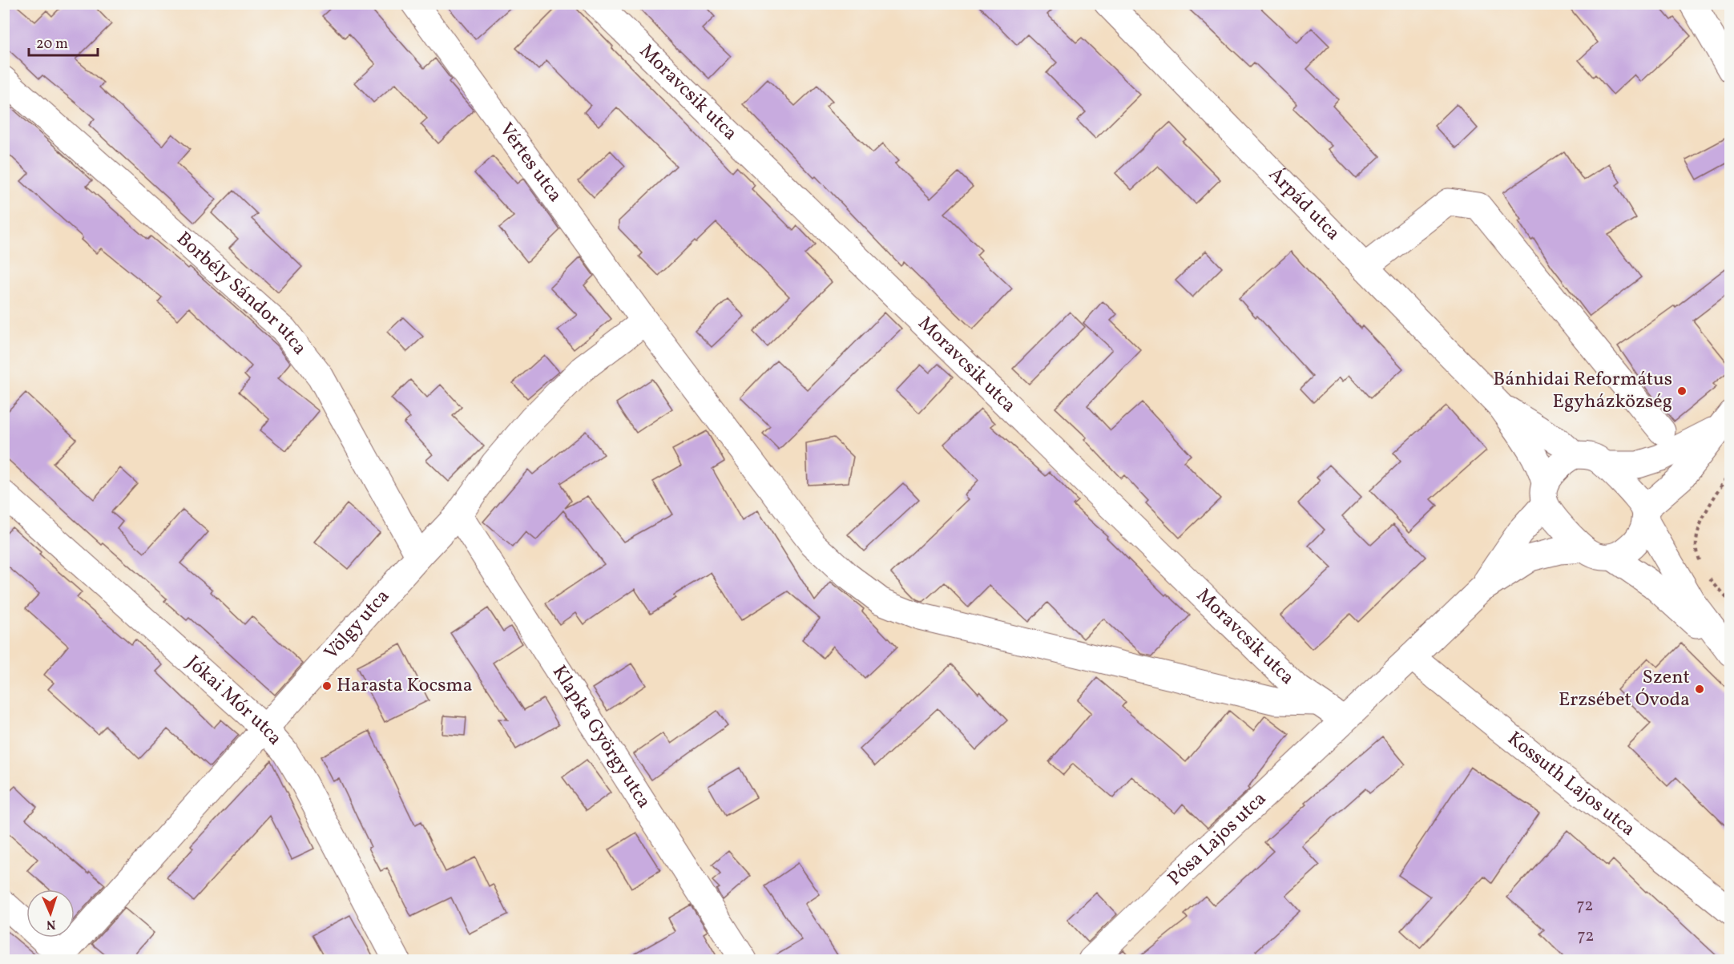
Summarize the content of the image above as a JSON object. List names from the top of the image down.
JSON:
{
  "streets": {
    "street": [
      "Moravcsik utca",
      "Vértes utca",
      "Árpád utca",
      "Borbély Sándor utca",
      "Völgy utca",
      "Jókai Mór utca",
      "Klapka György utca",
      "Kossuth Lajos utca",
      "Pósa Lajos utca"
    ]
  },
  "crossings": [
    ["Moravcsik utca", "Vértes utca"],
    ["Moravcsik utca", "Pósa Lajos utca"],
    ["Vértes utca", "Völgy utca"],
    ["Borbély Sándor utca", "Völgy utca"],
    ["Völgy utca", "Jókai Mór utca"],
    ["Völgy utca", "Klapka György utca"],
    ["Kossuth Lajos utca", "Pósa Lajos utca"]
  ],
  "places": ["Bánhidai Református Egyházközség", "Harasta Kocsma", "Szent Erzsébet Óvoda"],
  "house_numbers": ["72", "72"],
  "scale_bar": "20 m",
  "north": "bottom"
}
